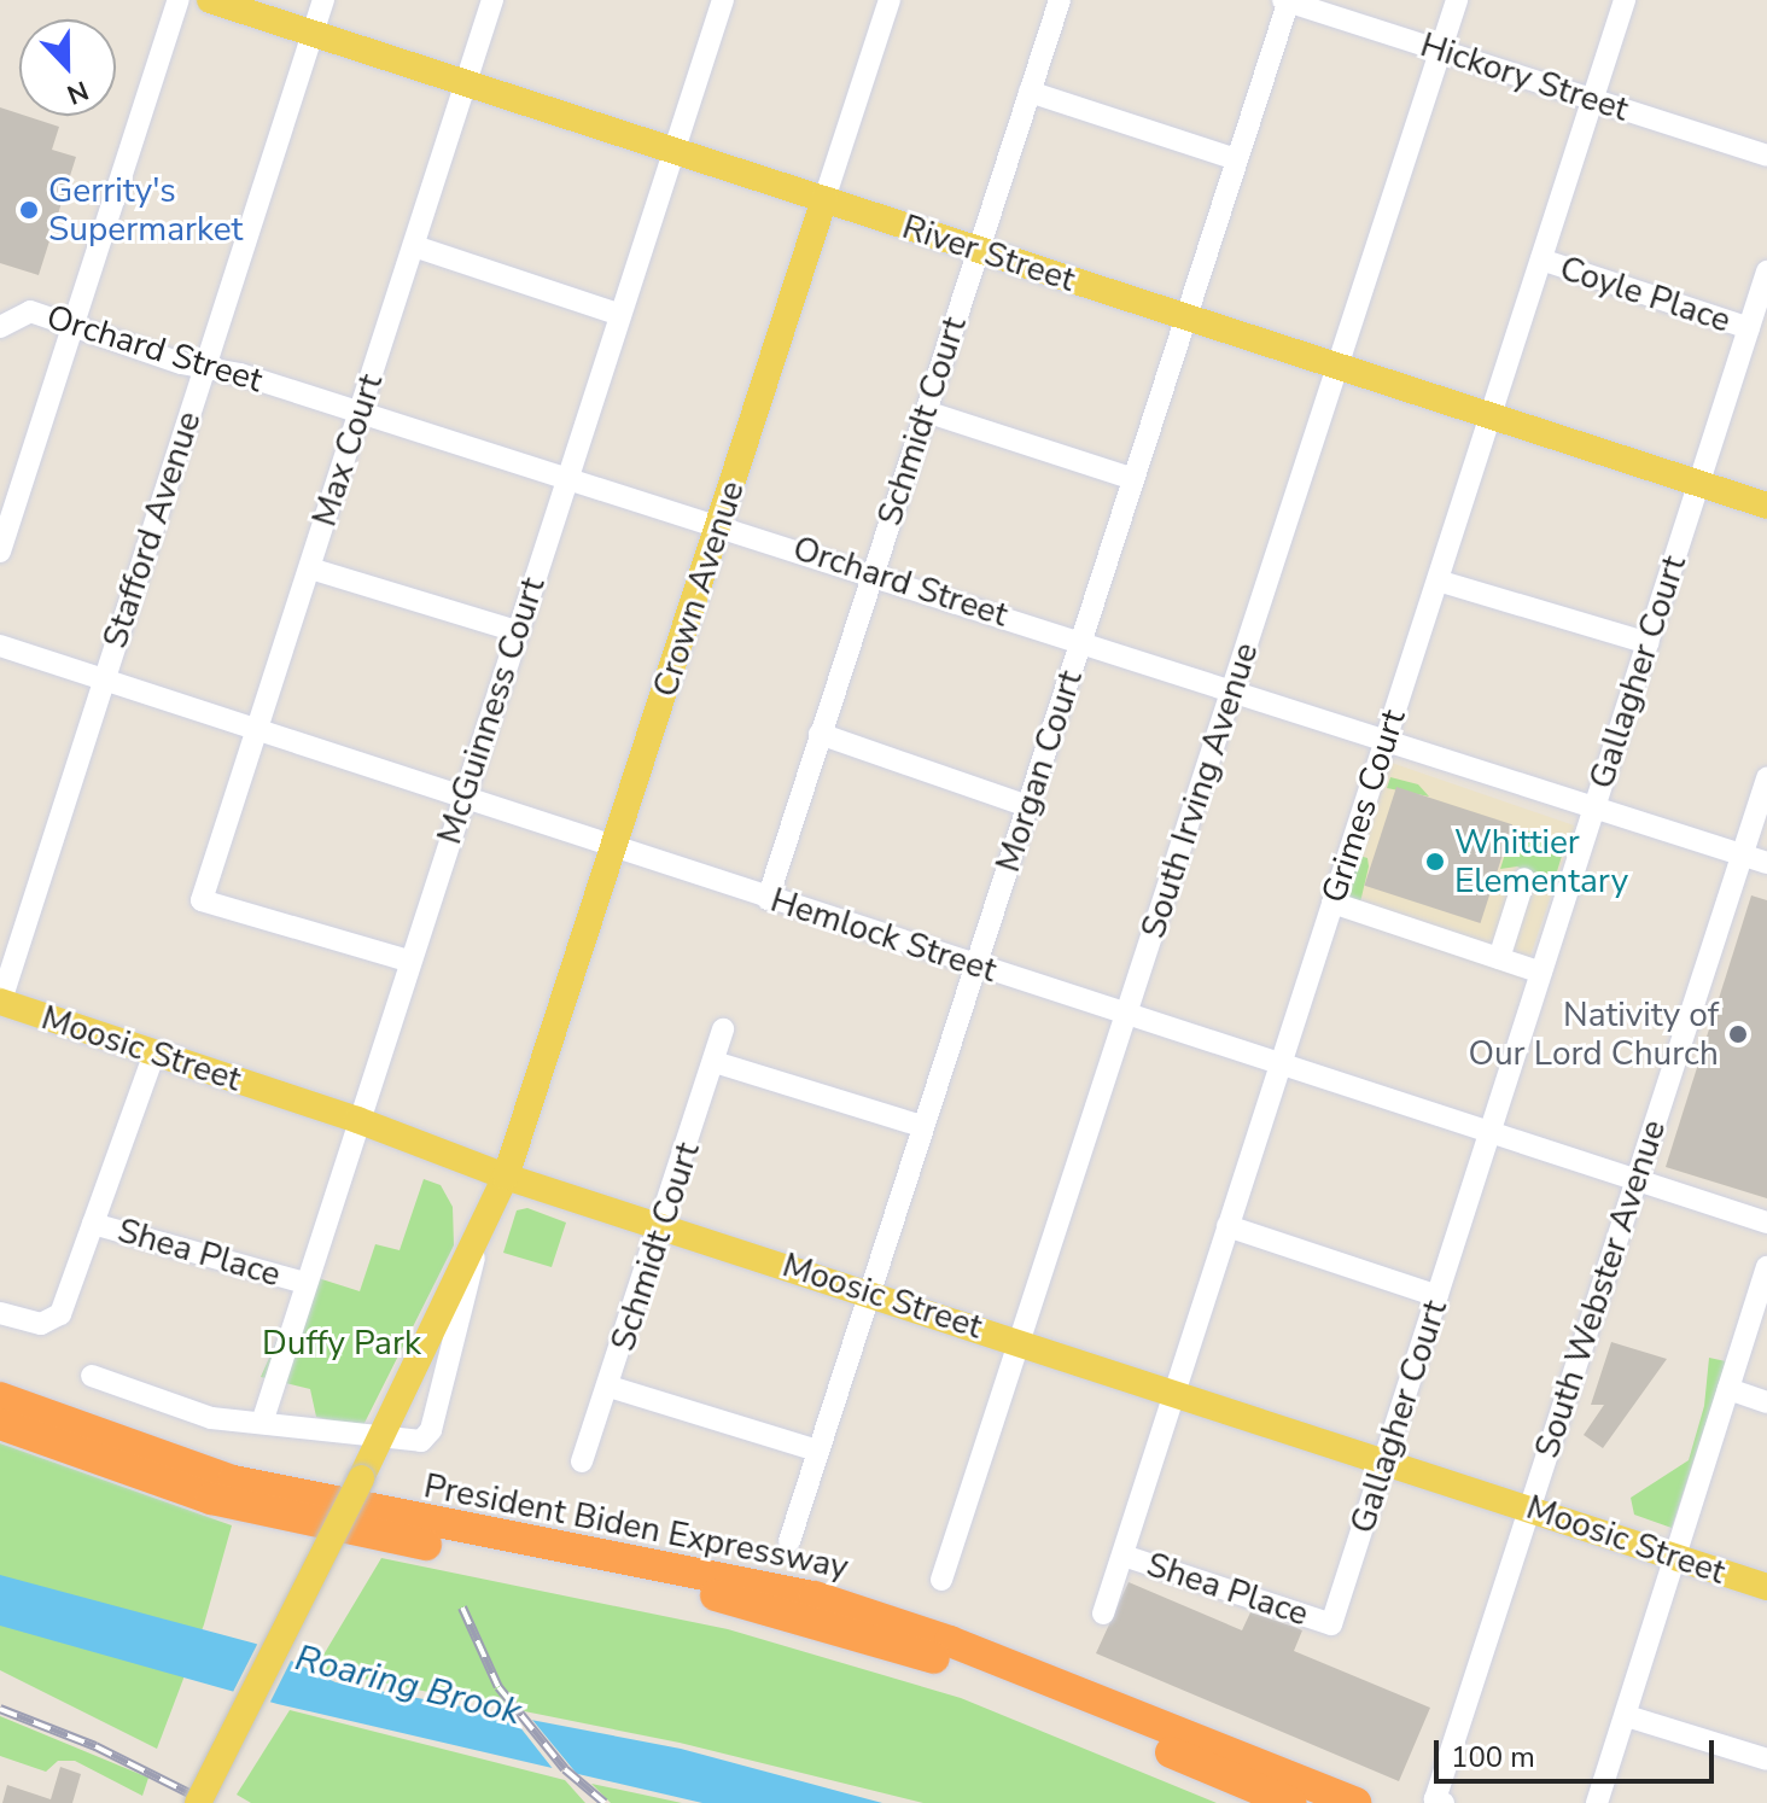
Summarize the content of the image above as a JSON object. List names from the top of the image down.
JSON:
{
  "streets": {
    "highway": ["President Biden Expressway"],
    "main road": ["River Street", "Crown Avenue", "Moosic Street"],
    "street": [
      "Hickory Street",
      "Coyle Place",
      "Orchard Street",
      "Schmidt Court",
      "Max Court",
      "Stafford Avenue",
      "Gallagher Court",
      "McGuinness Court",
      "Morgan Court",
      "South Irving Avenue",
      "Grimes Court",
      "Hemlock Street",
      "Shea Place",
      "South Webster Avenue"
    ]
  },
  "crossings": [
    ["Hickory Street", "Morgan Court"],
    ["Hickory Street", "South Irving Avenue"],
    ["Hickory Street", "Grimes Court"],
    ["River Street", "Schmidt Court"],
    ["River Street", "Max Court"],
    ["River Street", "Stafford Avenue"],
    ["River Street", "Crown Avenue"],
    ["River Street", "Gallagher Court"],
    ["River Street", "McGuinness Court"],
    ["River Street", "Morgan Court"],
    ["River Street", "South Irving Avenue"],
    ["River Street", "Grimes Court"],
    ["Coyle Place", "Gallagher Court"],
    ["Coyle Place", "Grimes Court"],
    ["Orchard Street", "Schmidt Court"],
    ["Orchard Street", "Max Court"],
    ["Orchard Street", "Stafford Avenue"],
    ["Orchard Street", "Crown Avenue"],
    ["Orchard Street", "Gallagher Court"],
    ["Orchard Street", "McGuinness Court"],
    ["Orchard Street", "Morgan Court"],
    ["Orchard Street", "South Irving Avenue"],
    ["Orchard Street", "Grimes Court"],
    ["Orchard Street", "South Webster Avenue"],
    ["Schmidt Court", "Hemlock Street"],
    ["Schmidt Court", "Moosic Street"],
    ["Max Court", "McGuinness Court"],
    ["Max Court", "Hemlock Street"],
    ["Stafford Avenue", "Hemlock Street"],
    ["Stafford Avenue", "Moosic Street"],
    ["Crown Avenue", "Hemlock Street"],
    ["Crown Avenue", "Moosic Street"],
    ["Gallagher Court", "Hemlock Street"],
    ["Gallagher Court", "Moosic Street"],
    ["Gallagher Court", "Shea Place"],
    ["McGuinness Court", "Hemlock Street"],
    ["McGuinness Court", "Moosic Street"],
    ["McGuinness Court", "Shea Place"],
    ["Morgan Court", "Hemlock Street"],
    ["Morgan Court", "Moosic Street"],
    ["South Irving Avenue", "Hemlock Street"],
    ["South Irving Avenue", "Moosic Street"],
    ["Grimes Court", "Hemlock Street"],
    ["Grimes Court", "Moosic Street"],
    ["Grimes Court", "Shea Place"],
    ["Hemlock Street", "South Webster Avenue"],
    ["Moosic Street", "South Webster Avenue"]
  ],
  "water": ["Roaring Brook"],
  "parks": ["Duffy Park"],
  "places": ["Gerrity's Supermarket", "Whittier Elementary", "Nativity of Our Lord Church"],
  "scale_bar": "100 m",
  "north": "bottom"
}
